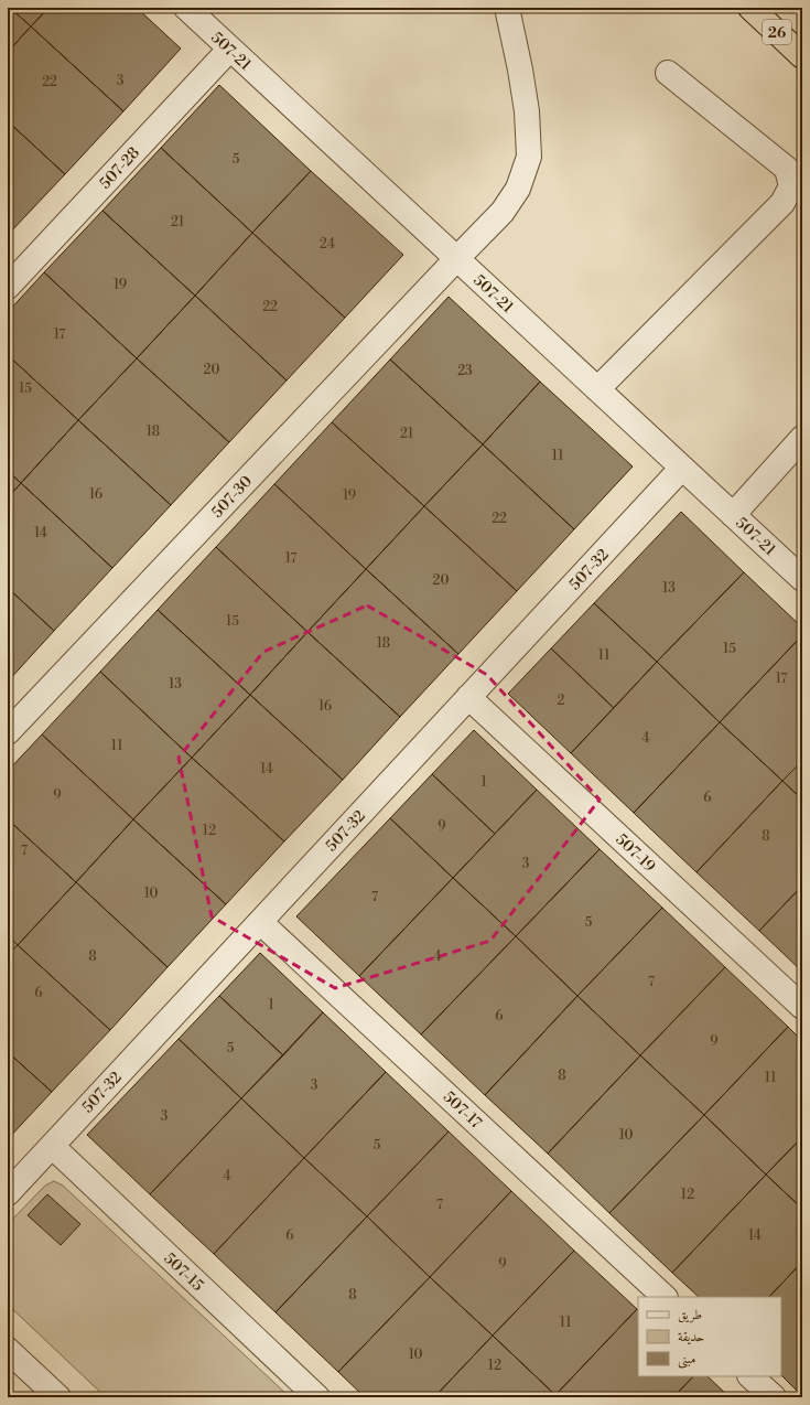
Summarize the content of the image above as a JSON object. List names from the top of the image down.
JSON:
{
  "streets": {
    "highway": ["26"],
    "street": [
      "507-21",
      "507-28",
      "507-30",
      "507-32",
      "507-19",
      "507-17",
      "507-15"
    ]
  },
  "crossings": [
    ["507-21", "507-28"],
    ["507-21", "507-30"],
    ["507-21", "507-32"],
    ["507-32", "507-19"],
    ["507-32", "507-17"],
    ["507-32", "507-15"]
  ],
  "house_numbers": [
    "3",
    "22",
    "5",
    "21",
    "24",
    "19",
    "22",
    "17",
    "20",
    "23",
    "15",
    "18",
    "21",
    "11",
    "16",
    "19",
    "22",
    "14",
    "17",
    "20",
    "13",
    "15",
    "18",
    "15",
    "11",
    "17",
    "13",
    "2",
    "16",
    "4",
    "11",
    "14",
    "1",
    "9",
    "6",
    "9",
    "12",
    "8",
    "7",
    "3",
    "10",
    "7",
    "5",
    "8",
    "4",
    "7",
    "6",
    "1",
    "6",
    "9",
    "5",
    "8",
    "11",
    "3",
    "3",
    "10",
    "5",
    "4",
    "12",
    "7",
    "6",
    "14",
    "9",
    "8",
    "11",
    "10",
    "12"
  ],
  "legend": ["طريق", "حديقة", "مبنى"]
}
